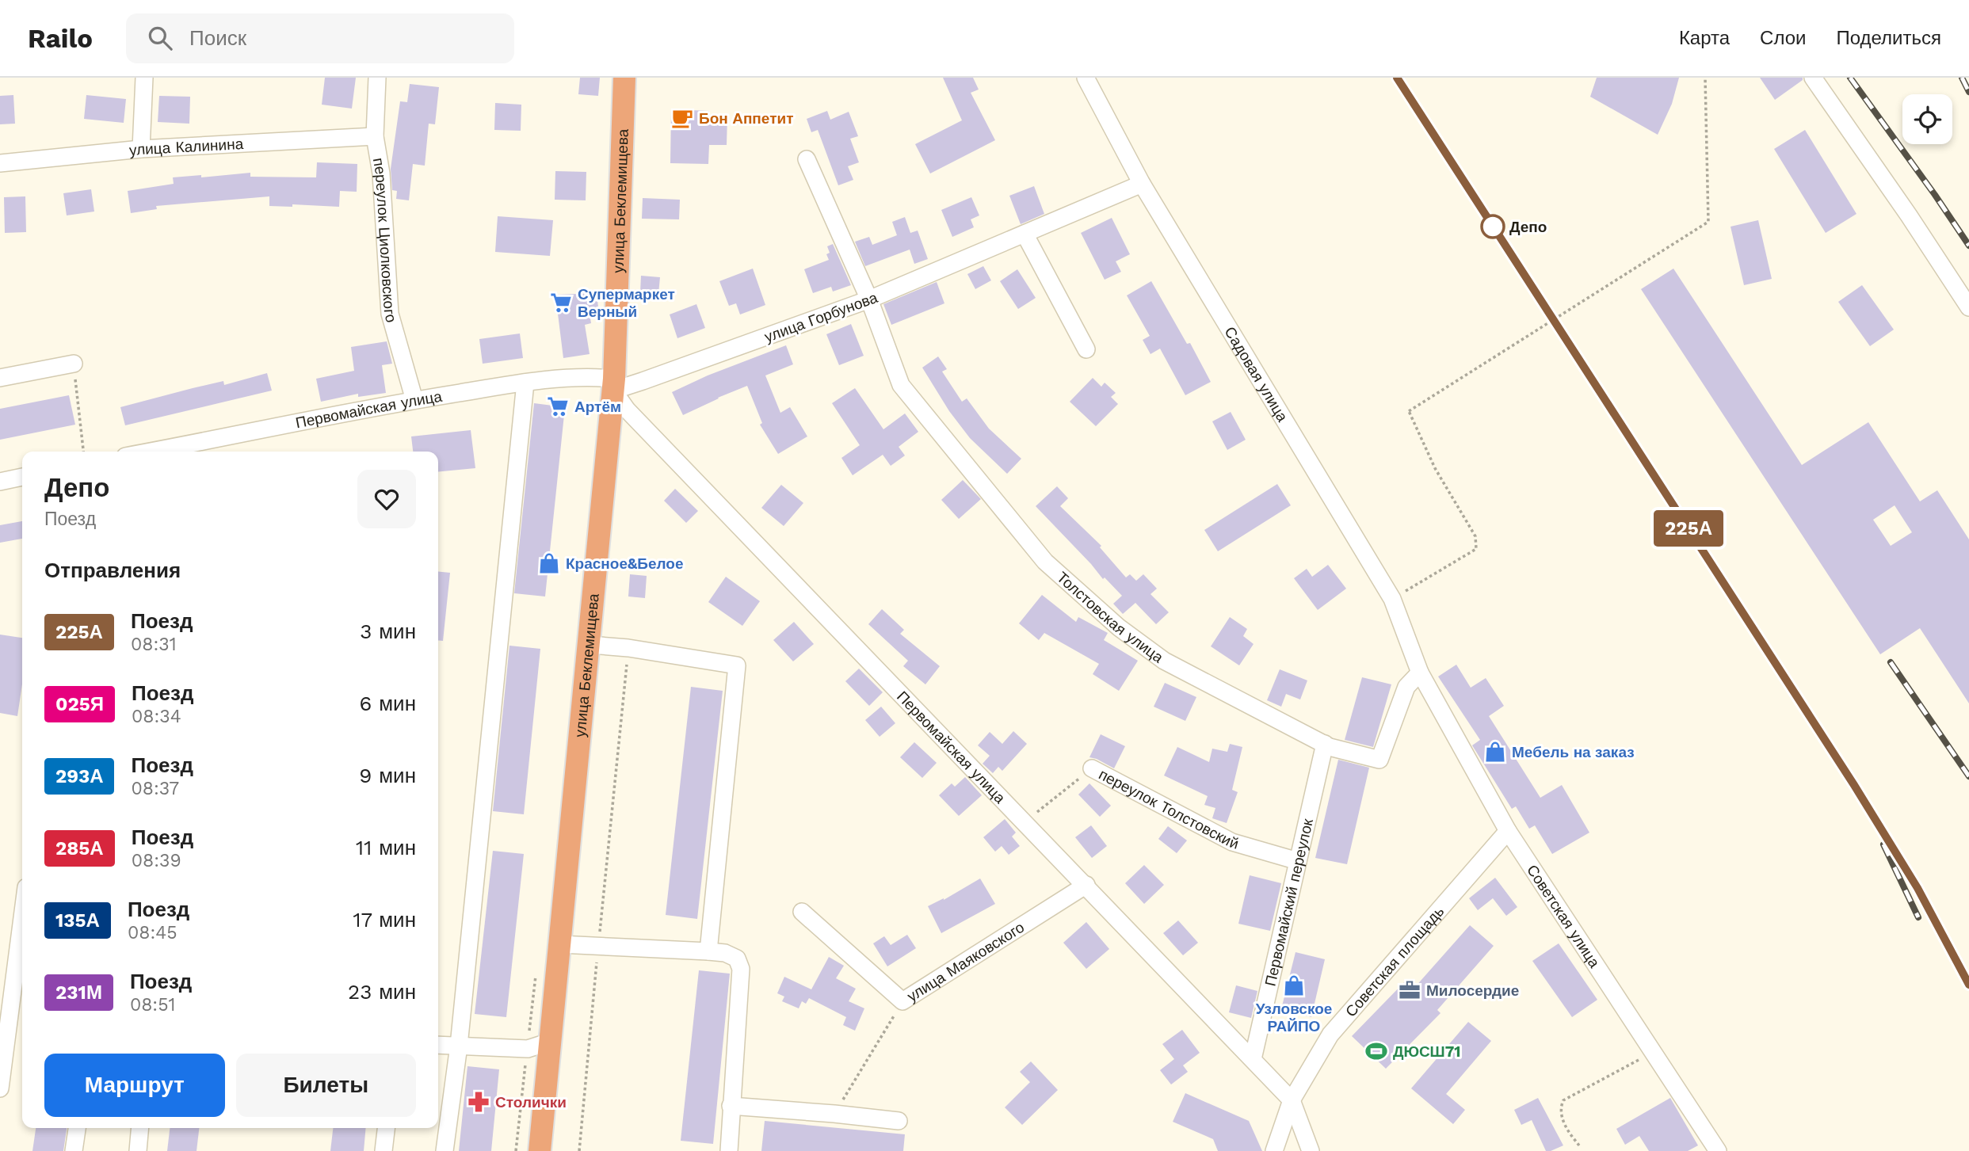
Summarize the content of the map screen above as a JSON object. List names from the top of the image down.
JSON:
{
  "streets": {
    "main road": ["улица Беклемищева"],
    "street": [
      "улица Калинина",
      "переулок Циолковского",
      "улица Горбунова",
      "Садовая улица",
      "Первомайская улица",
      "Толстовская улица",
      "переулок Толстовский",
      "Первомайский переулок",
      "Советская улица",
      "улица Маяковского",
      "Советская площадь"
    ]
  },
  "crossings": [
    ["улица Калинина", "переулок Циолковского"],
    ["улица Беклемищева", "улица Горбунова"],
    ["улица Беклемищева", "Первомайская улица"],
    ["переулок Циолковского", "Первомайская улица"],
    ["улица Горбунова", "Садовая улица"],
    ["улица Горбунова", "Первомайская улица"],
    ["улица Горбунова", "Толстовская улица"],
    ["Садовая улица", "Толстовская улица"],
    ["Садовая улица", "Советская улица"],
    ["Первомайская улица", "переулок Толстовский"],
    ["Первомайская улица", "Первомайский переулок"],
    ["Первомайская улица", "улица Маяковского"],
    ["Первомайская улица", "Советская площадь"],
    ["Толстовская улица", "Первомайский переулок"],
    ["Толстовская улица", "Советская улица"],
    ["переулок Толстовский", "Первомайский переулок"],
    ["Советская улица", "Советская площадь"]
  ],
  "places": {
    "cafe": ["Бон Аппетит"],
    "other": ["Депо"],
    "supermarket": ["Супермаркет Верный", "Артём"],
    "shop": ["Красное&Белое", "Мебель на заказ", "Узловское РАЙПО"],
    "office": ["Милосердие"],
    "sports": ["ДЮСШ71"],
    "pharmacy": ["Столички"]
  },
  "page": {
    "header": "Railo",
    "search": "Поиск",
    "nav": ["Карта", "Слои", "Поделиться"],
    "on_map": "225А",
    "heading": [
      ["Депо", "Поезд"],
      "Отправления"
    ],
    "list": [
      {
        "mark": "225А",
        "name": "Поезд",
        "note": "08:31",
        "value": "3 мин"
      },
      {
        "mark": "025Я",
        "name": "Поезд",
        "note": "08:34",
        "value": "6 мин"
      },
      {
        "mark": "293А",
        "name": "Поезд",
        "note": "08:37",
        "value": "9 мин"
      },
      {
        "mark": "285А",
        "name": "Поезд",
        "note": "08:39",
        "value": "11 мин"
      },
      {
        "mark": "135А",
        "name": "Поезд",
        "note": "08:45",
        "value": "17 мин"
      },
      {
        "mark": "231М",
        "name": "Поезд",
        "note": "08:51",
        "value": "23 мин"
      }
    ],
    "buttons": ["Маршрут", "Билеты"]
  }
}
